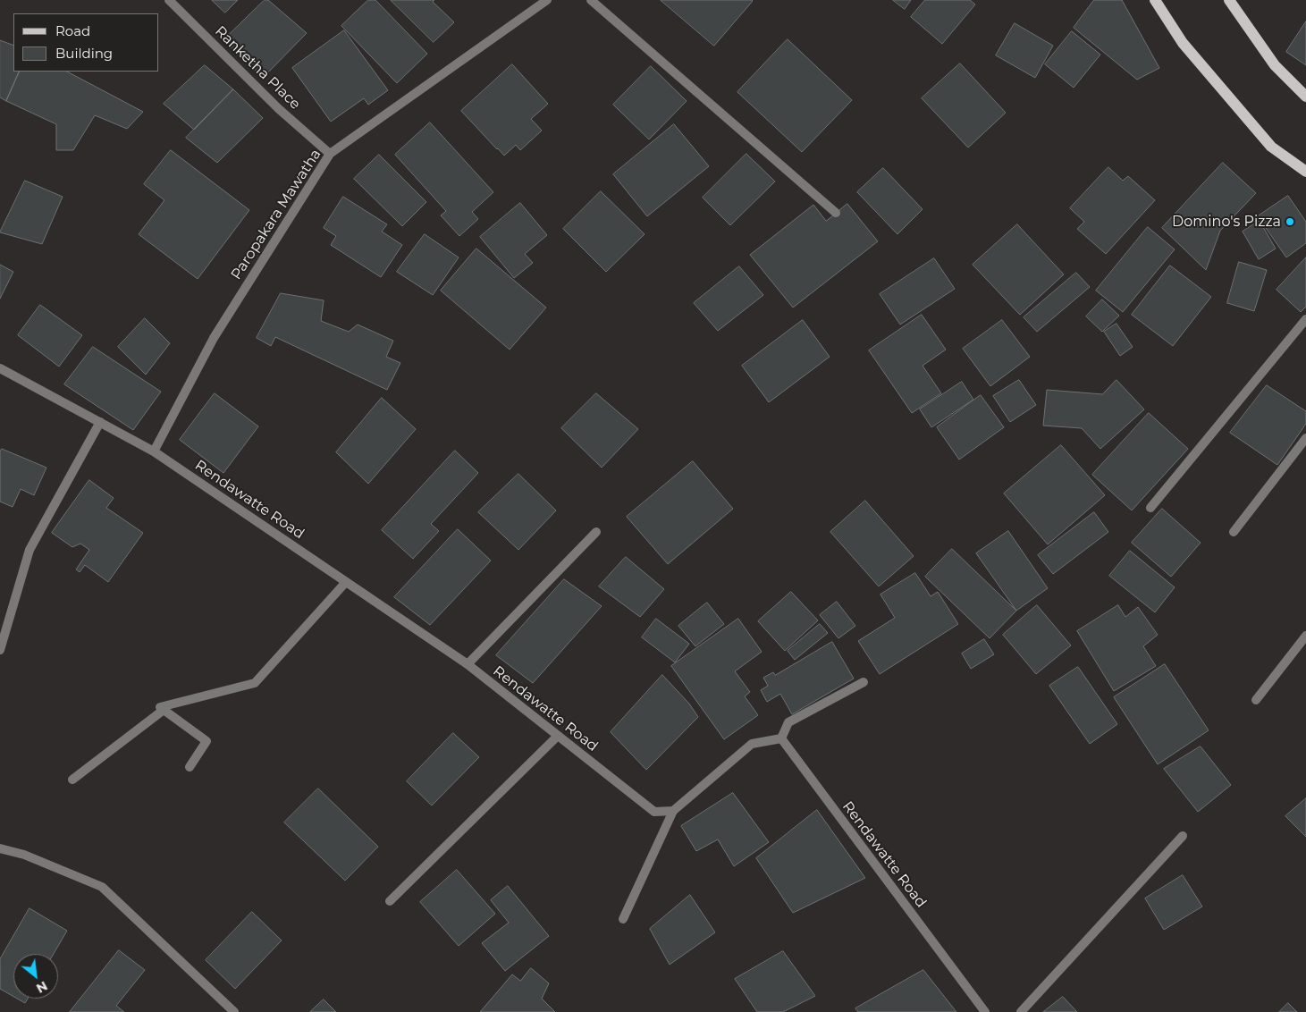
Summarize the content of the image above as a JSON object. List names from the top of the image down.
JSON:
{
  "streets": {
    "street": ["Ranketha Place", "Paropakara Mawatha", "Rendawatte Road"]
  },
  "crossings": [
    ["Ranketha Place", "Paropakara Mawatha"],
    ["Paropakara Mawatha", "Rendawatte Road"]
  ],
  "places": ["Domino's Pizza"],
  "legend": ["Road", "Building"],
  "north": "bottom right"
}
